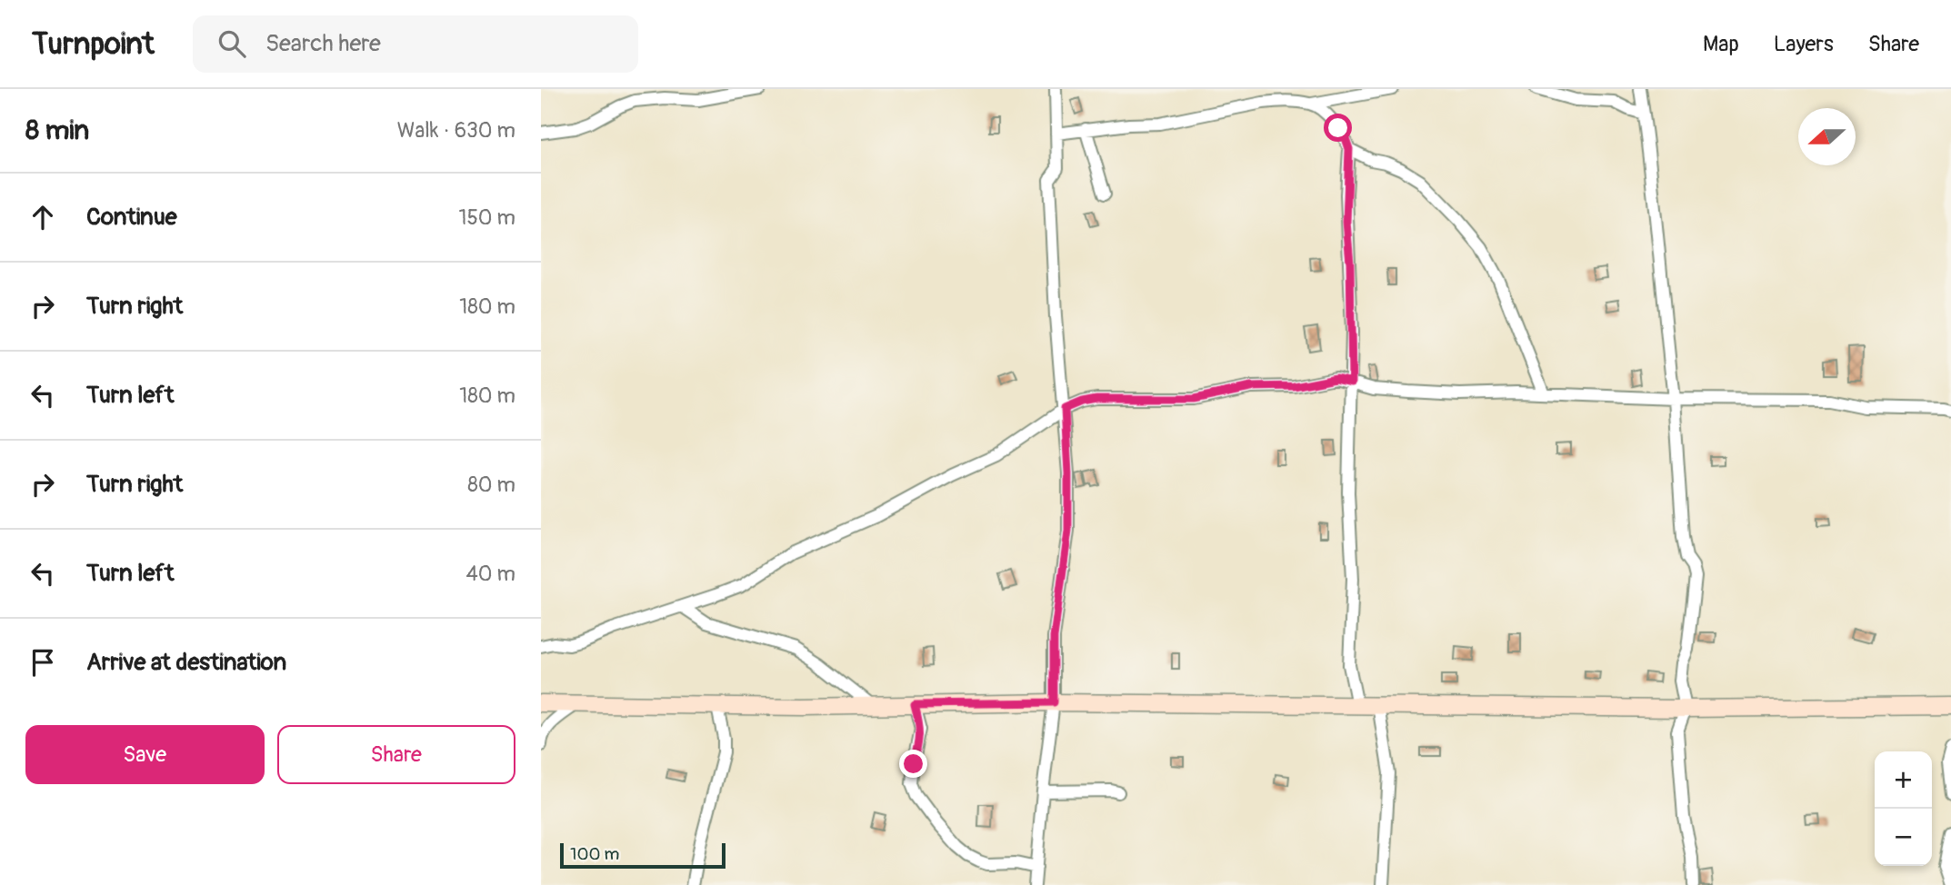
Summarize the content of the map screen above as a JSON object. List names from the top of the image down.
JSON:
{
  "scale_bar": "100 m",
  "north": "left",
  "page": {
    "header": "Turnpoint",
    "search": "Search here",
    "nav": ["Map", "Layers", "Share"],
    "heading": ["8 min", "Walk · 630 m"],
    "list": [
      ["Continue", "150 m"],
      ["Turn right", "180 m"],
      ["Turn left", "180 m"],
      ["Turn right", "80 m"],
      ["Turn left", "40 m"],
      "Arrive at destination"
    ],
    "buttons": ["Save", "Share"],
    "map_buttons": ["+", "−"],
    "scale": "100 m"
  }
}
